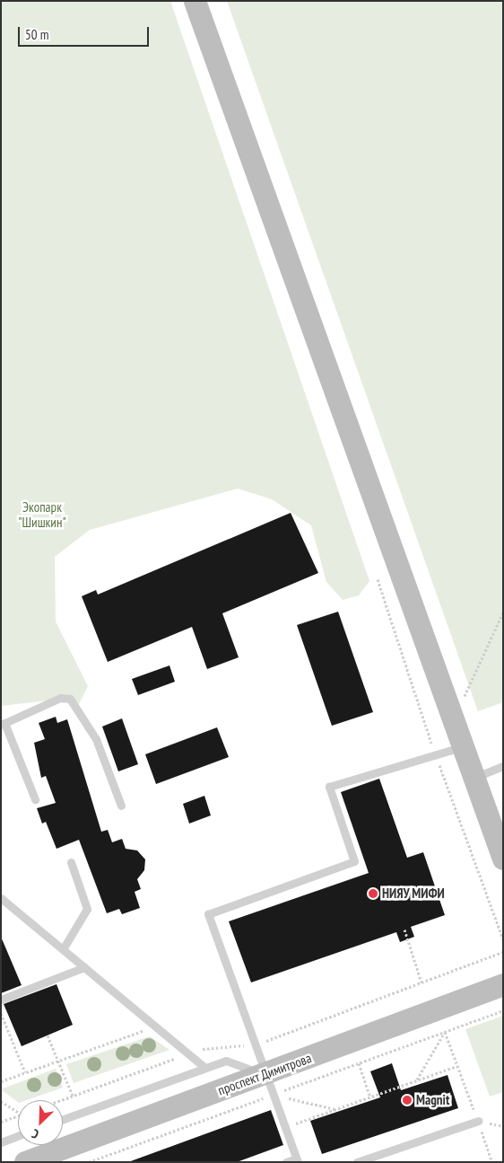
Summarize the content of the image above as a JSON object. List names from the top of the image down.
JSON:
{
  "streets": {
    "main road": ["проспект Димитрова"]
  },
  "parks": ["Экопарк \"Шишкин\""],
  "places": ["НИЯУ МИФИ", "Magnit"],
  "scale_bar": "50 m",
  "north": "bottom left"
}
